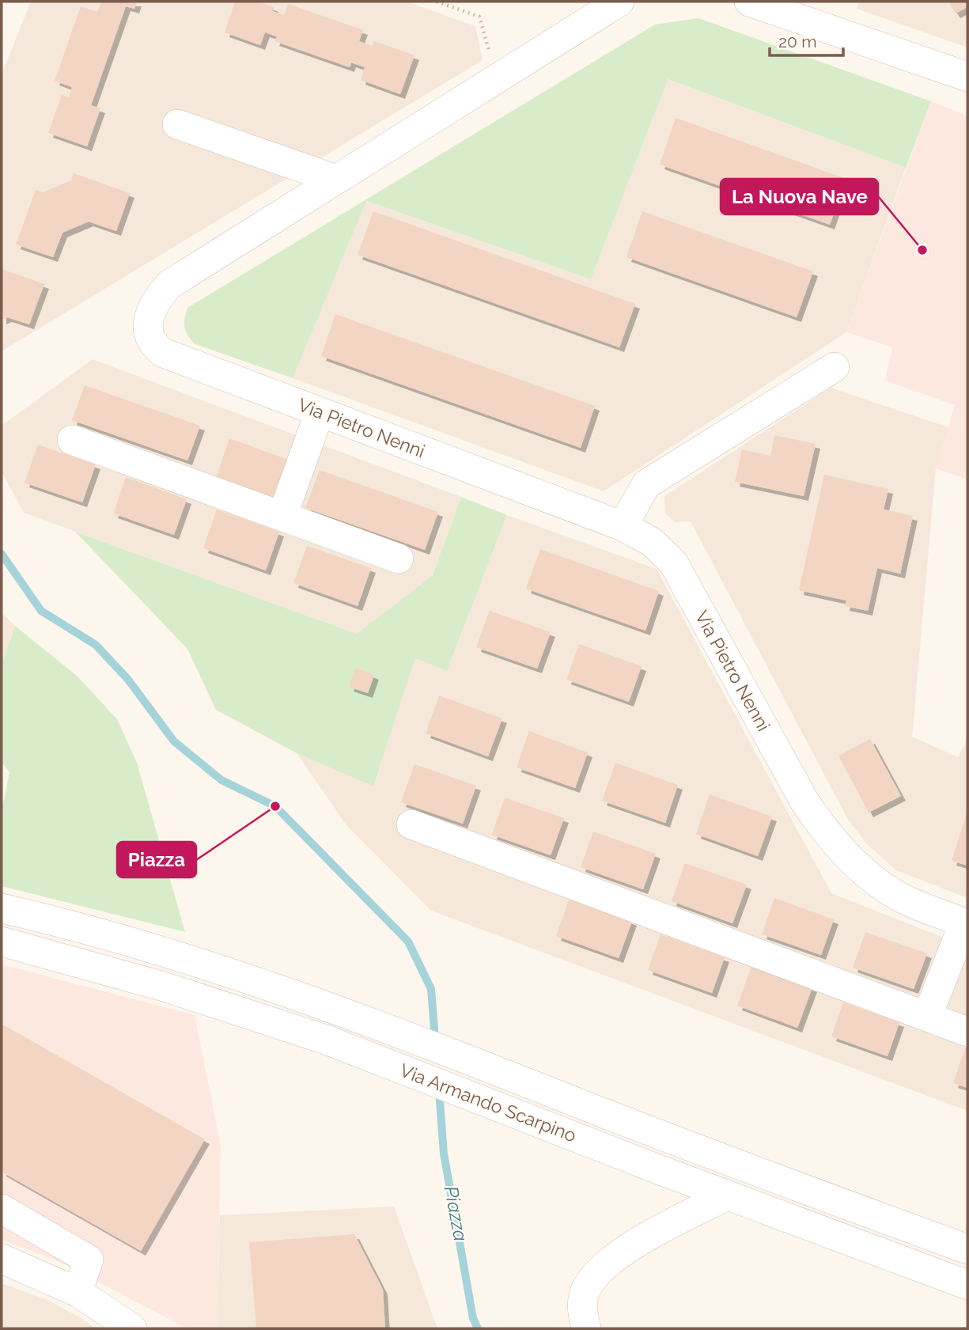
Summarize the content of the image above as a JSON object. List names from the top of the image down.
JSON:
{
  "streets": {
    "street": ["Via Pietro Nenni", "Via Armando Scarpino"]
  },
  "water": ["Piazza"],
  "places": ["La Nuova Nave", "Piazza"],
  "scale_bar": "20 m"
}
